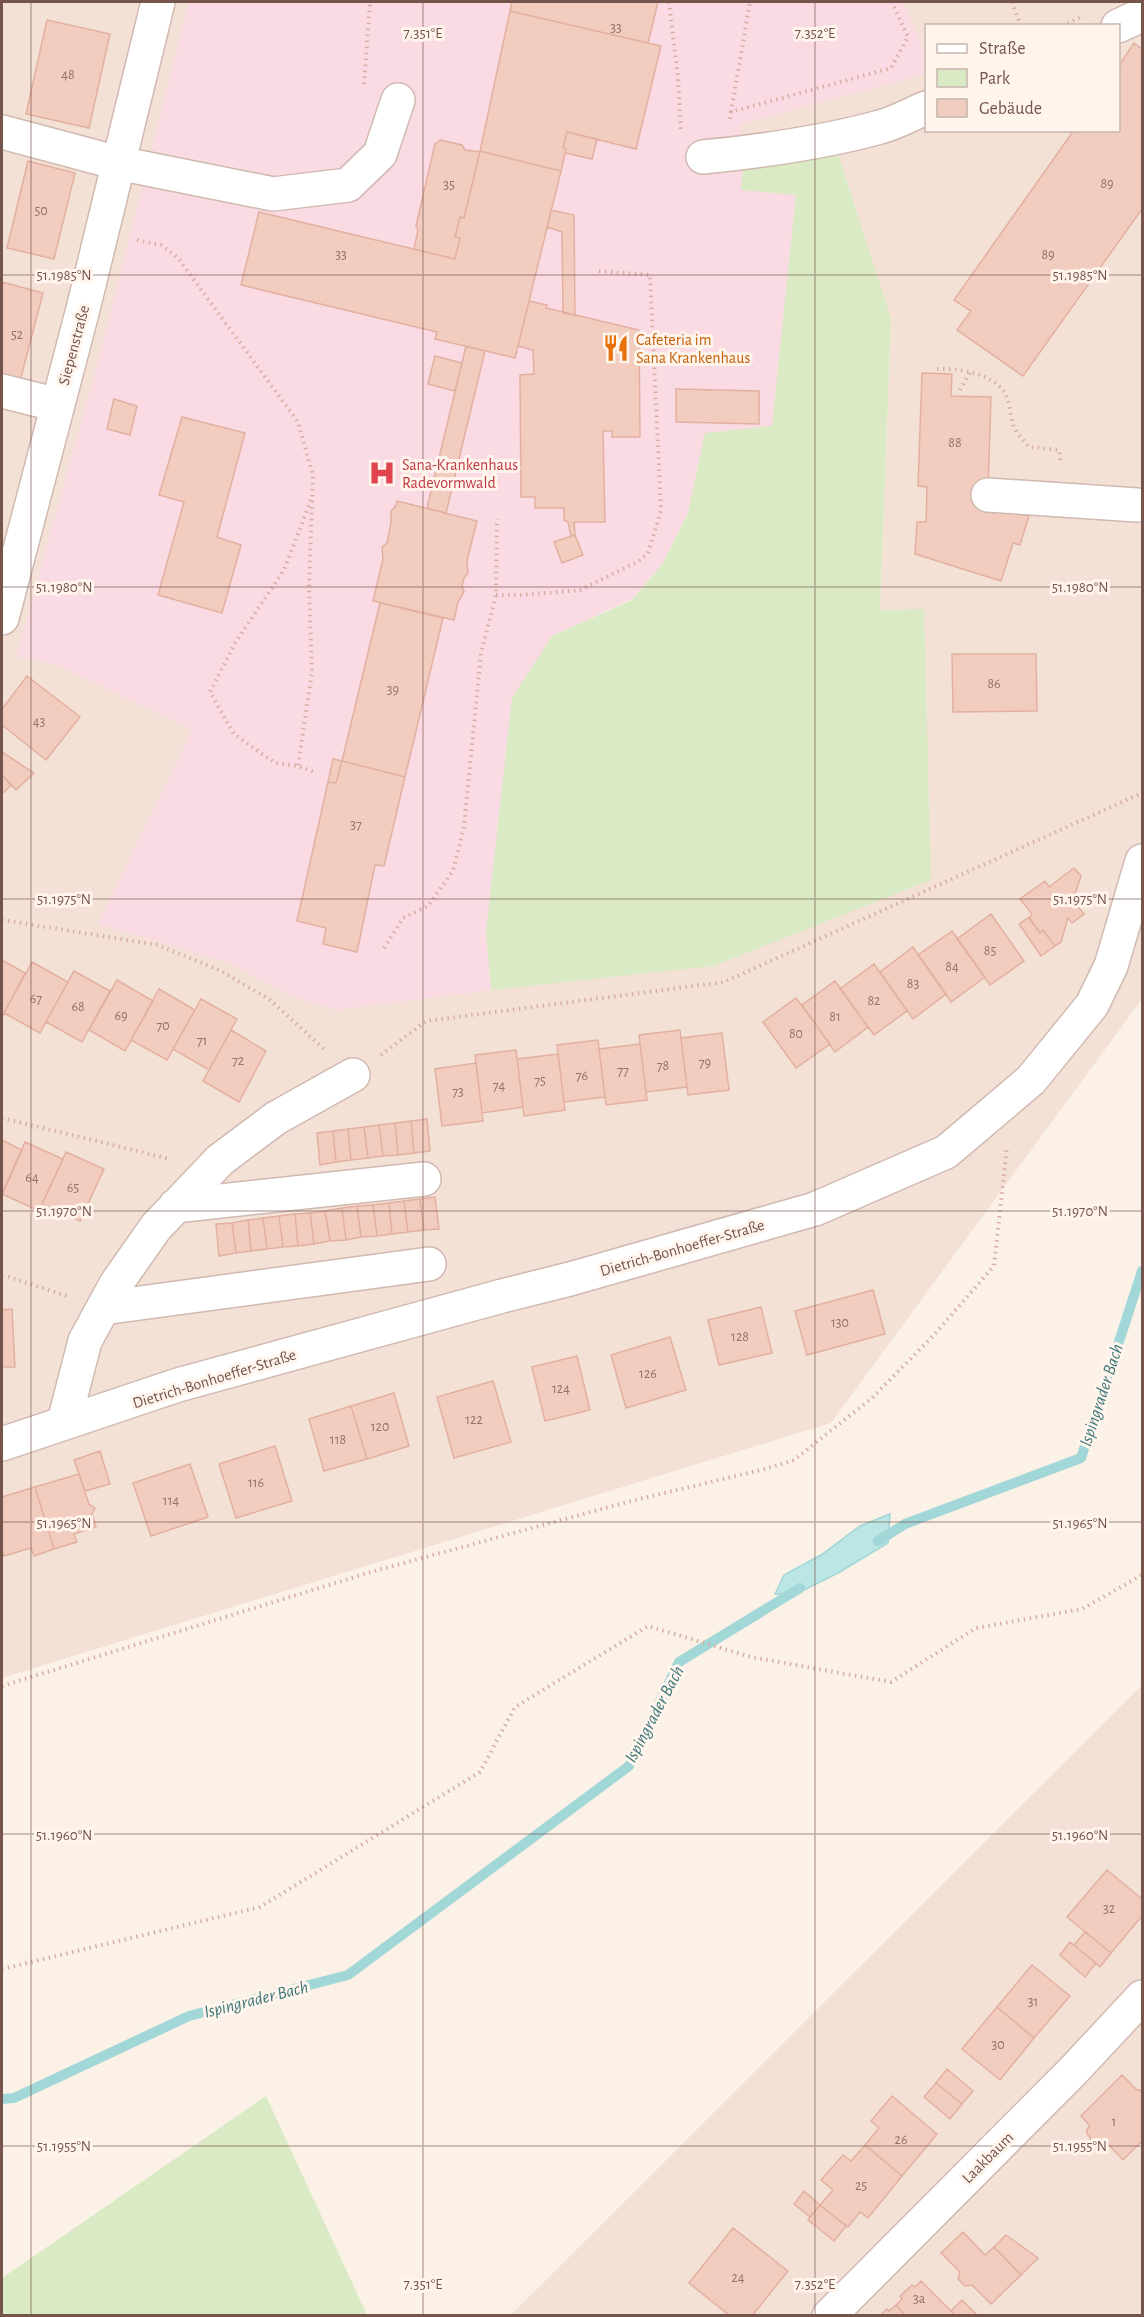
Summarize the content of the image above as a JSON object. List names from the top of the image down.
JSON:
{
  "streets": {
    "street": ["Siepenstraße", "Dietrich-Bonhoeffer-Straße", "Laakbaum"]
  },
  "water": ["Ispingrader Bach"],
  "places": {
    "restaurant": ["Cafeteria im Sana Krankenhaus"],
    "hospital": ["Sana-Krankenhaus Radevormwald"]
  },
  "house_numbers": [
    "33",
    "48",
    "89",
    "35",
    "50",
    "33",
    "89",
    "52",
    "88",
    "86",
    "39",
    "43",
    "37",
    "85",
    "84",
    "83",
    "67",
    "82",
    "68",
    "69",
    "81",
    "70",
    "80",
    "71",
    "72",
    "79",
    "78",
    "77",
    "76",
    "75",
    "74",
    "73",
    "64",
    "65",
    "130",
    "128",
    "126",
    "124",
    "122",
    "120",
    "118",
    "116",
    "114",
    "32",
    "31",
    "30",
    "1",
    "26",
    "25",
    "24",
    "3a"
  ],
  "legend": ["Straße", "Park", "Gebäude"],
  "coordinates": [
    "7.351°E",
    "7.352°E",
    "51.1985°N",
    "51.1980°N",
    "51.1975°N",
    "51.1970°N",
    "51.1965°N",
    "51.1960°N",
    "51.1955°N"
  ]
}
